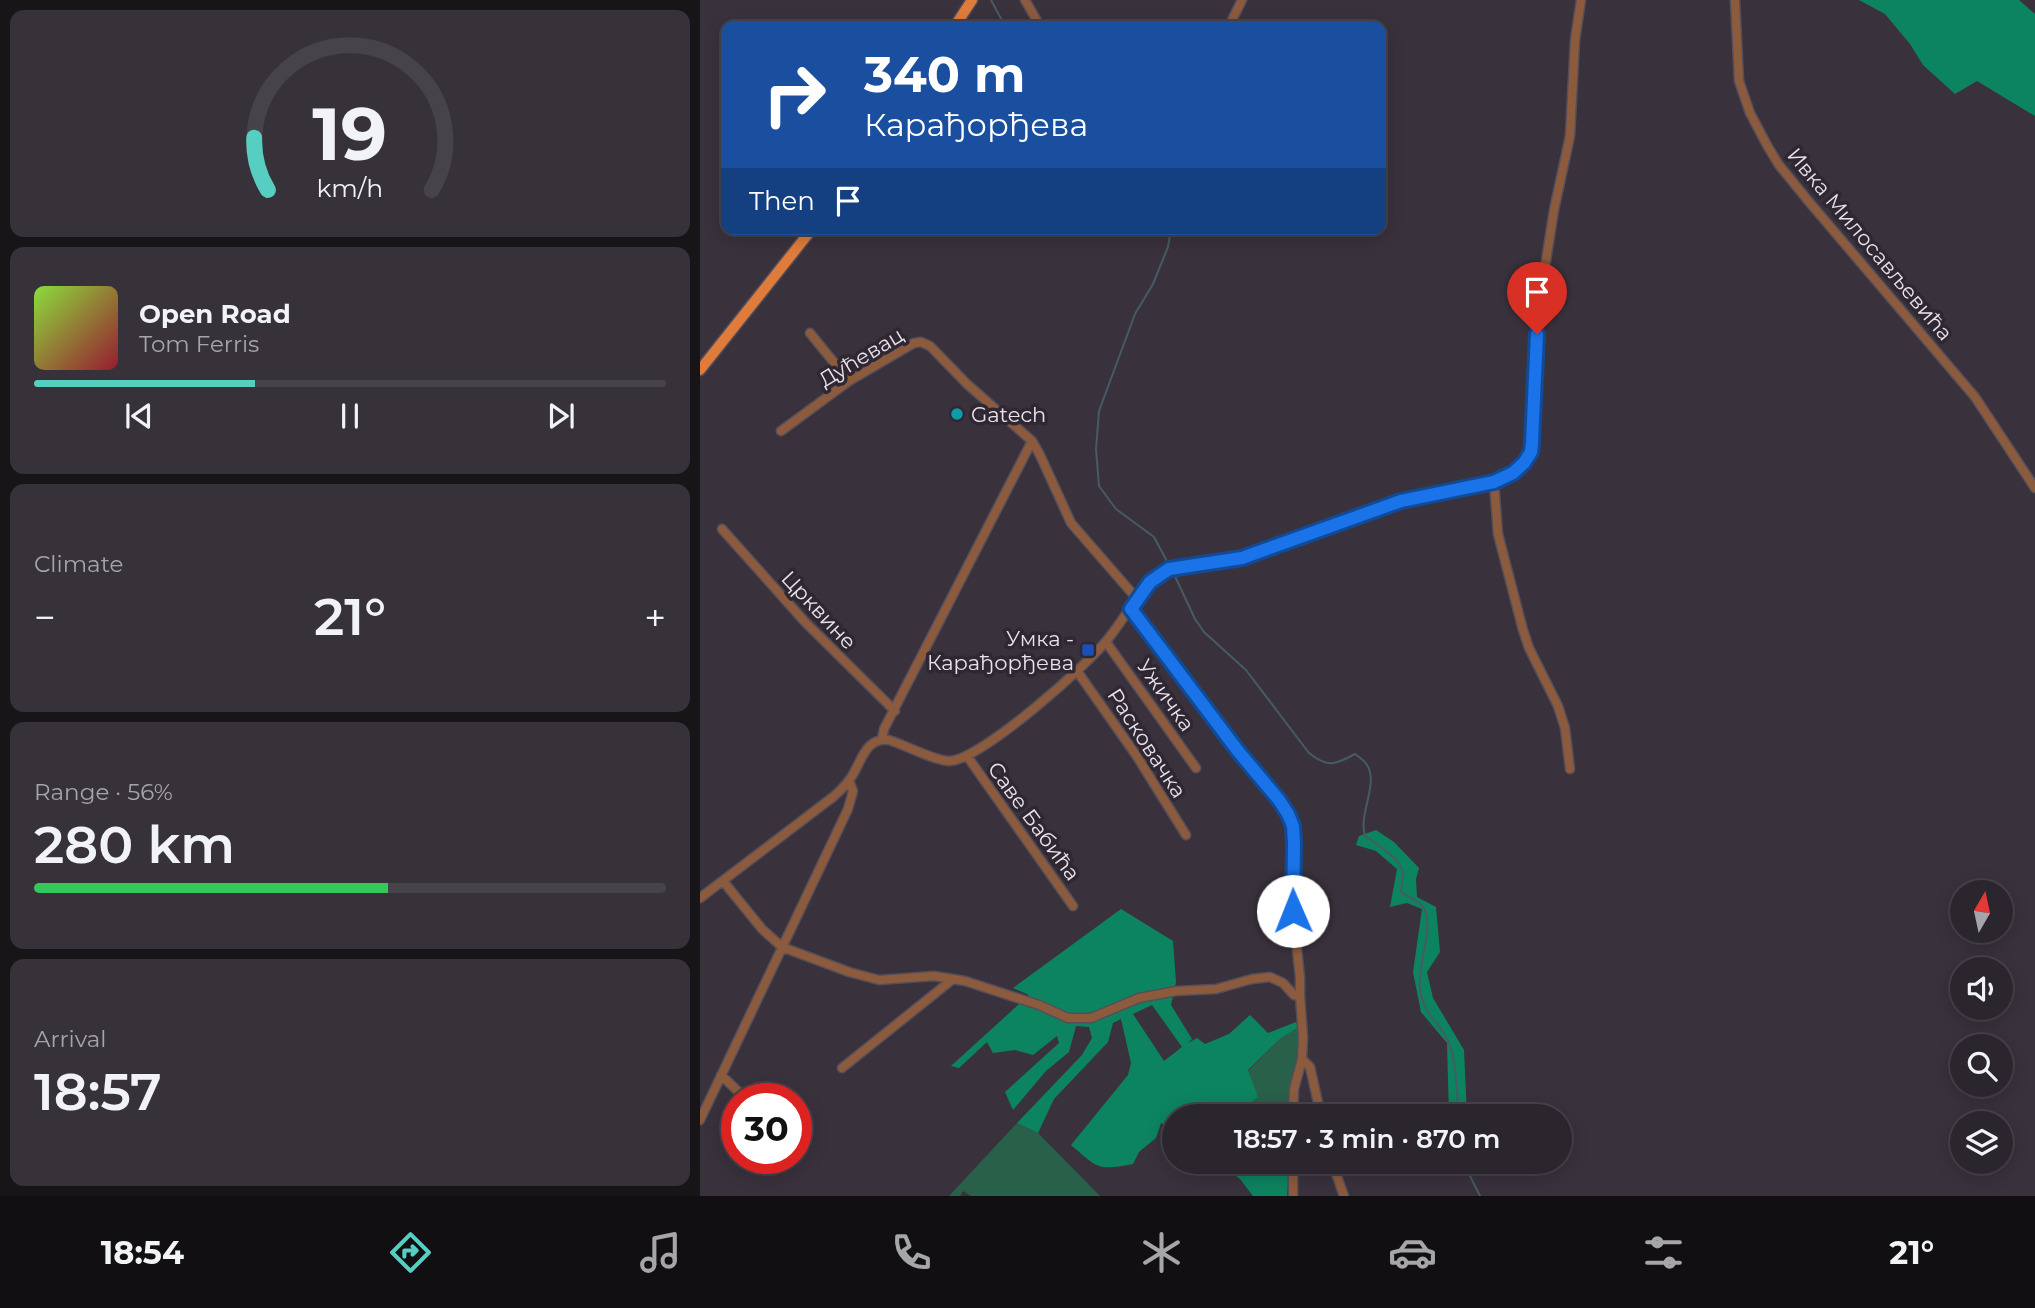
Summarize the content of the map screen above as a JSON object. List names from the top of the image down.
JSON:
{
  "streets": {
    "street": [
      "Ивка Милосављевића",
      "Дућевац",
      "Црквине",
      "Ужичка",
      "Расковачка",
      "Саве Бабића"
    ]
  },
  "places": {
    "other": ["Gatech"],
    "transit": ["Умка - Карађорђева"]
  },
  "north": "top",
  "page": {
    "turn": ["340 m", "Карађорђева"],
    "then": "Then",
    "song": ["Open Road", "Tom Ferris"],
    "tile": [
      "Climate",
      ["Range · 56%", "280 km"],
      ["Arrival", "18:57"]
    ],
    "heat": ["−", "21°", "+"],
    "limit": "30",
    "trip": "18:57 · 3 min · 870 m",
    "tabs": ["18:54", "21°"],
    "gauge": ["19", "km/h"]
  }
}
